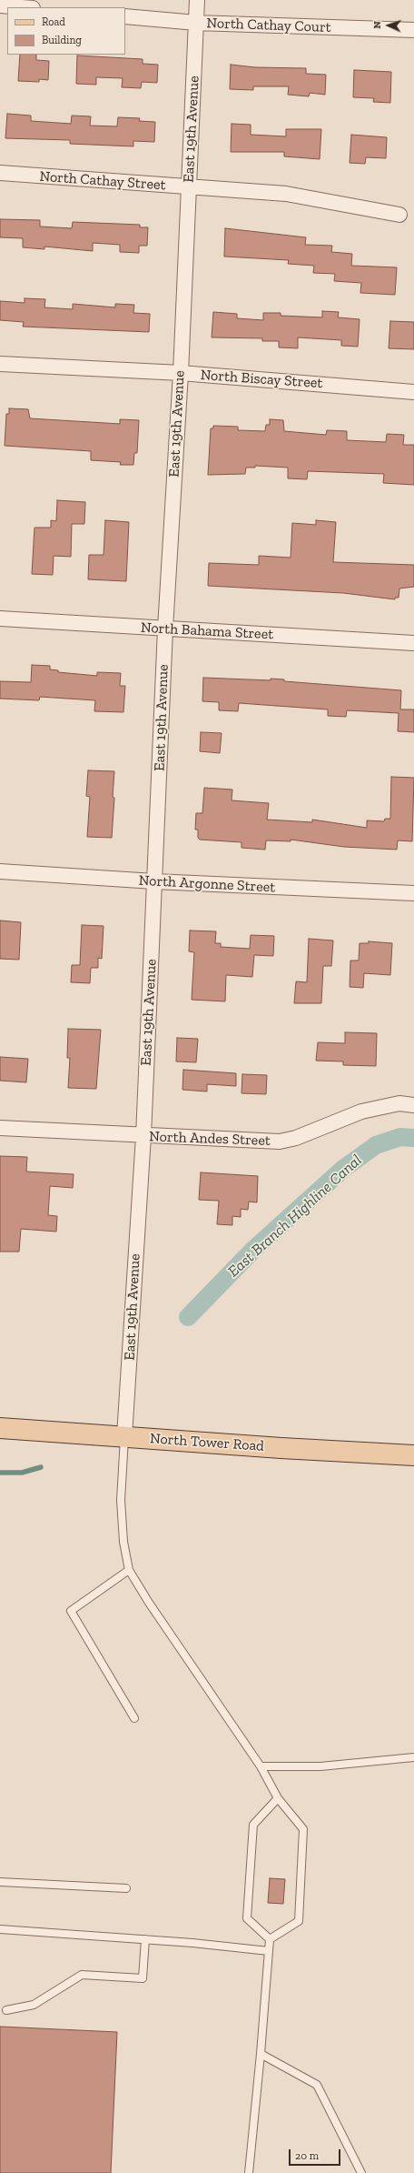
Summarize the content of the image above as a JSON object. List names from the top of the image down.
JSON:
{
  "streets": {
    "main road": ["North Tower Road"],
    "street": [
      "North Cathay Court",
      "East 19th Avenue",
      "North Cathay Street",
      "North Biscay Street",
      "North Bahama Street",
      "North Argonne Street",
      "North Andes Street"
    ]
  },
  "crossings": [
    ["North Cathay Court", "East 19th Avenue"],
    ["East 19th Avenue", "North Cathay Street"],
    ["East 19th Avenue", "North Biscay Street"],
    ["East 19th Avenue", "North Bahama Street"],
    ["East 19th Avenue", "North Argonne Street"],
    ["East 19th Avenue", "North Andes Street"],
    ["East 19th Avenue", "North Tower Road"]
  ],
  "water": ["East Branch Highline Canal"],
  "legend": ["Road", "Building"],
  "scale_bar": "20 m",
  "north": "left"
}
